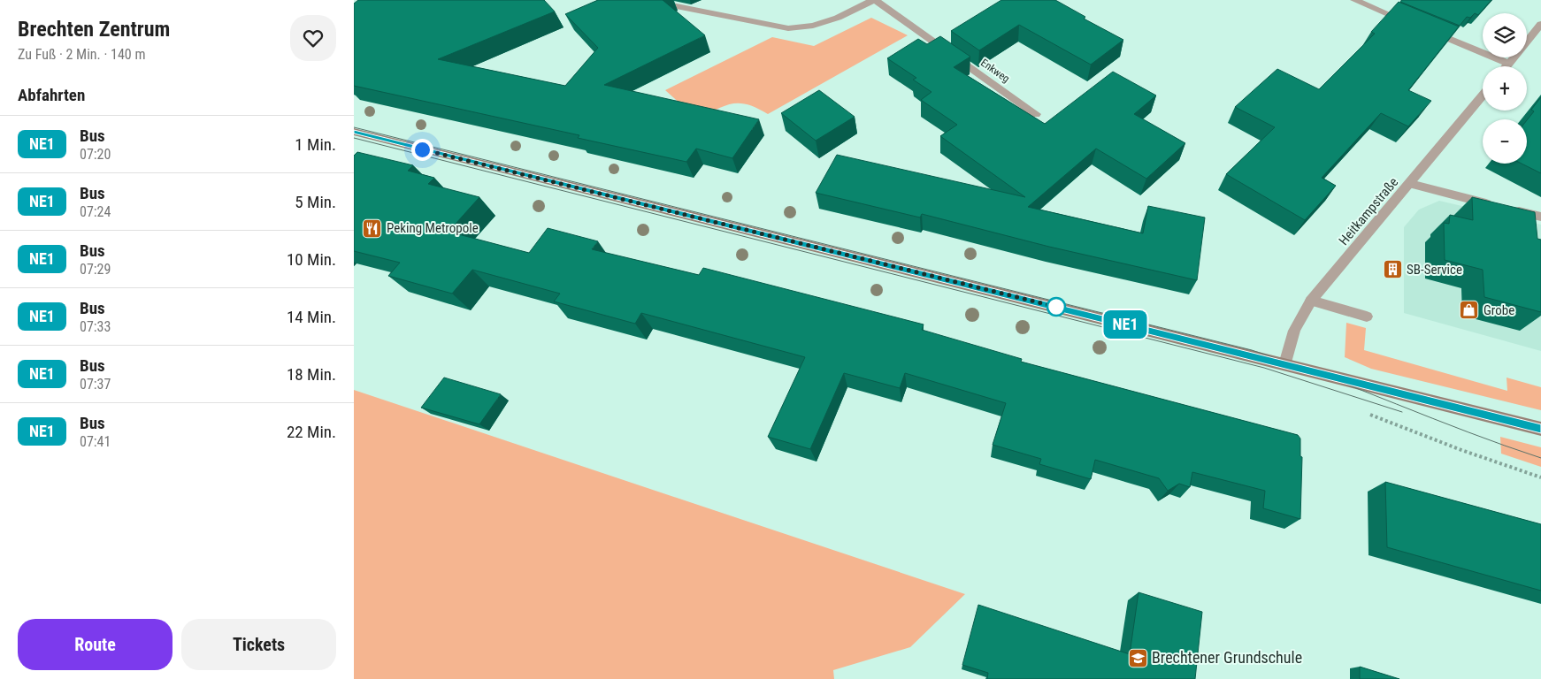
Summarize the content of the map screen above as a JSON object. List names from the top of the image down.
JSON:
{
  "streets": {
    "street": ["Enkweg", "Heitkampstraße"]
  },
  "places": {
    "restaurant": ["Peking Metropole"],
    "building": ["SB-Service"],
    "shop": ["Grobe"],
    "school or university": ["Brechtener Grundschule"]
  },
  "lines": ["bus line NE1"],
  "page": {
    "heading": [
      ["Brechten Zentrum", "Zu Fuß · 2 Min. · 140 m"],
      "Abfahrten"
    ],
    "on_map": "NE1",
    "map_buttons": ["+", "−"],
    "list": [
      {
        "mark": "NE1",
        "name": "Bus",
        "note": "07:20",
        "value": "1 Min."
      },
      {
        "mark": "NE1",
        "name": "Bus",
        "note": "07:24",
        "value": "5 Min."
      },
      {
        "mark": "NE1",
        "name": "Bus",
        "note": "07:29",
        "value": "10 Min."
      },
      {
        "mark": "NE1",
        "name": "Bus",
        "note": "07:33",
        "value": "14 Min."
      },
      {
        "mark": "NE1",
        "name": "Bus",
        "note": "07:37",
        "value": "18 Min."
      },
      {
        "mark": "NE1",
        "name": "Bus",
        "note": "07:41",
        "value": "22 Min."
      }
    ],
    "buttons": ["Route", "Tickets"]
  }
}
